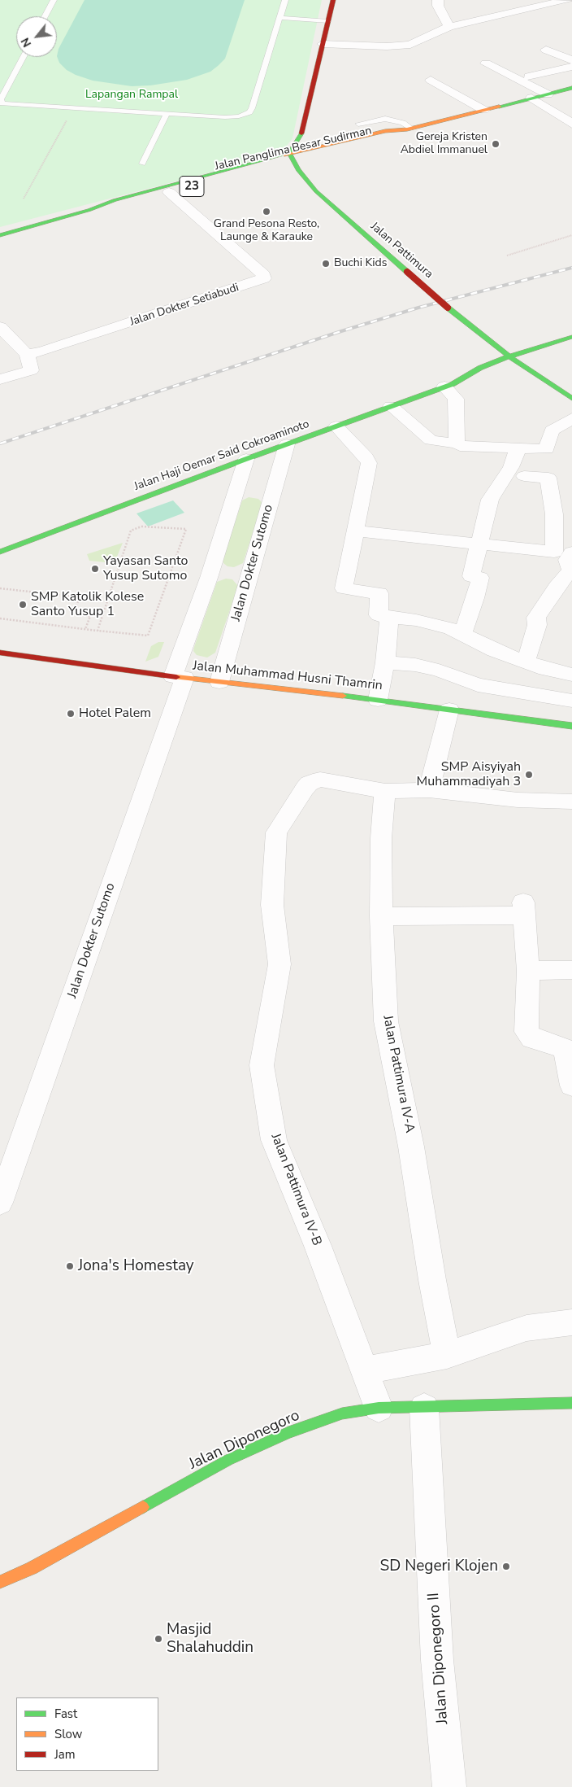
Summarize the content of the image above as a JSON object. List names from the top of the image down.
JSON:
{
  "streets": {
    "main road": [
      "Jalan Panglima Besar Sudirman",
      "23",
      "Jalan Pattimura",
      "Jalan Haji Oemar Said Cokroaminoto",
      "Jalan Muhammad Husni Thamrin",
      "Jalan Diponegoro"
    ],
    "street": [
      "Jalan Dokter Setiabudi",
      "Jalan Dokter Sutomo",
      "Jalan Pattimura IV-A",
      "Jalan Pattimura IV-B",
      "Jalan Diponegoro II"
    ]
  },
  "crossings": [
    ["Jalan Panglima Besar Sudirman", "Jalan Pattimura"],
    ["Jalan Panglima Besar Sudirman", "Jalan Dokter Setiabudi"],
    ["Jalan Pattimura", "Jalan Haji Oemar Said Cokroaminoto"],
    ["Jalan Haji Oemar Said Cokroaminoto", "Jalan Dokter Sutomo"],
    ["Jalan Dokter Sutomo", "Jalan Muhammad Husni Thamrin"],
    ["Jalan Pattimura IV-A", "Jalan Pattimura IV-B"],
    ["Jalan Pattimura IV-B", "Jalan Diponegoro"],
    ["Jalan Diponegoro", "Jalan Diponegoro II"]
  ],
  "parks": ["Lapangan Rampal"],
  "places": [
    "Gereja Kristen Abdiel Immanuel",
    "Grand Pesona Resto, Launge & Karauke",
    "Buchi Kids",
    "Yayasan Santo Yusup Sutomo",
    "SMP Katolik Kolese Santo Yusup 1",
    "Hotel Palem",
    "SMP Aisyiyah Muhammadiyah 3",
    "Jona's Homestay",
    "SD Negeri Klojen",
    "Masjid Shalahuddin"
  ],
  "legend": ["Fast", "Slow", "Jam"],
  "north": "bottom left"
}
